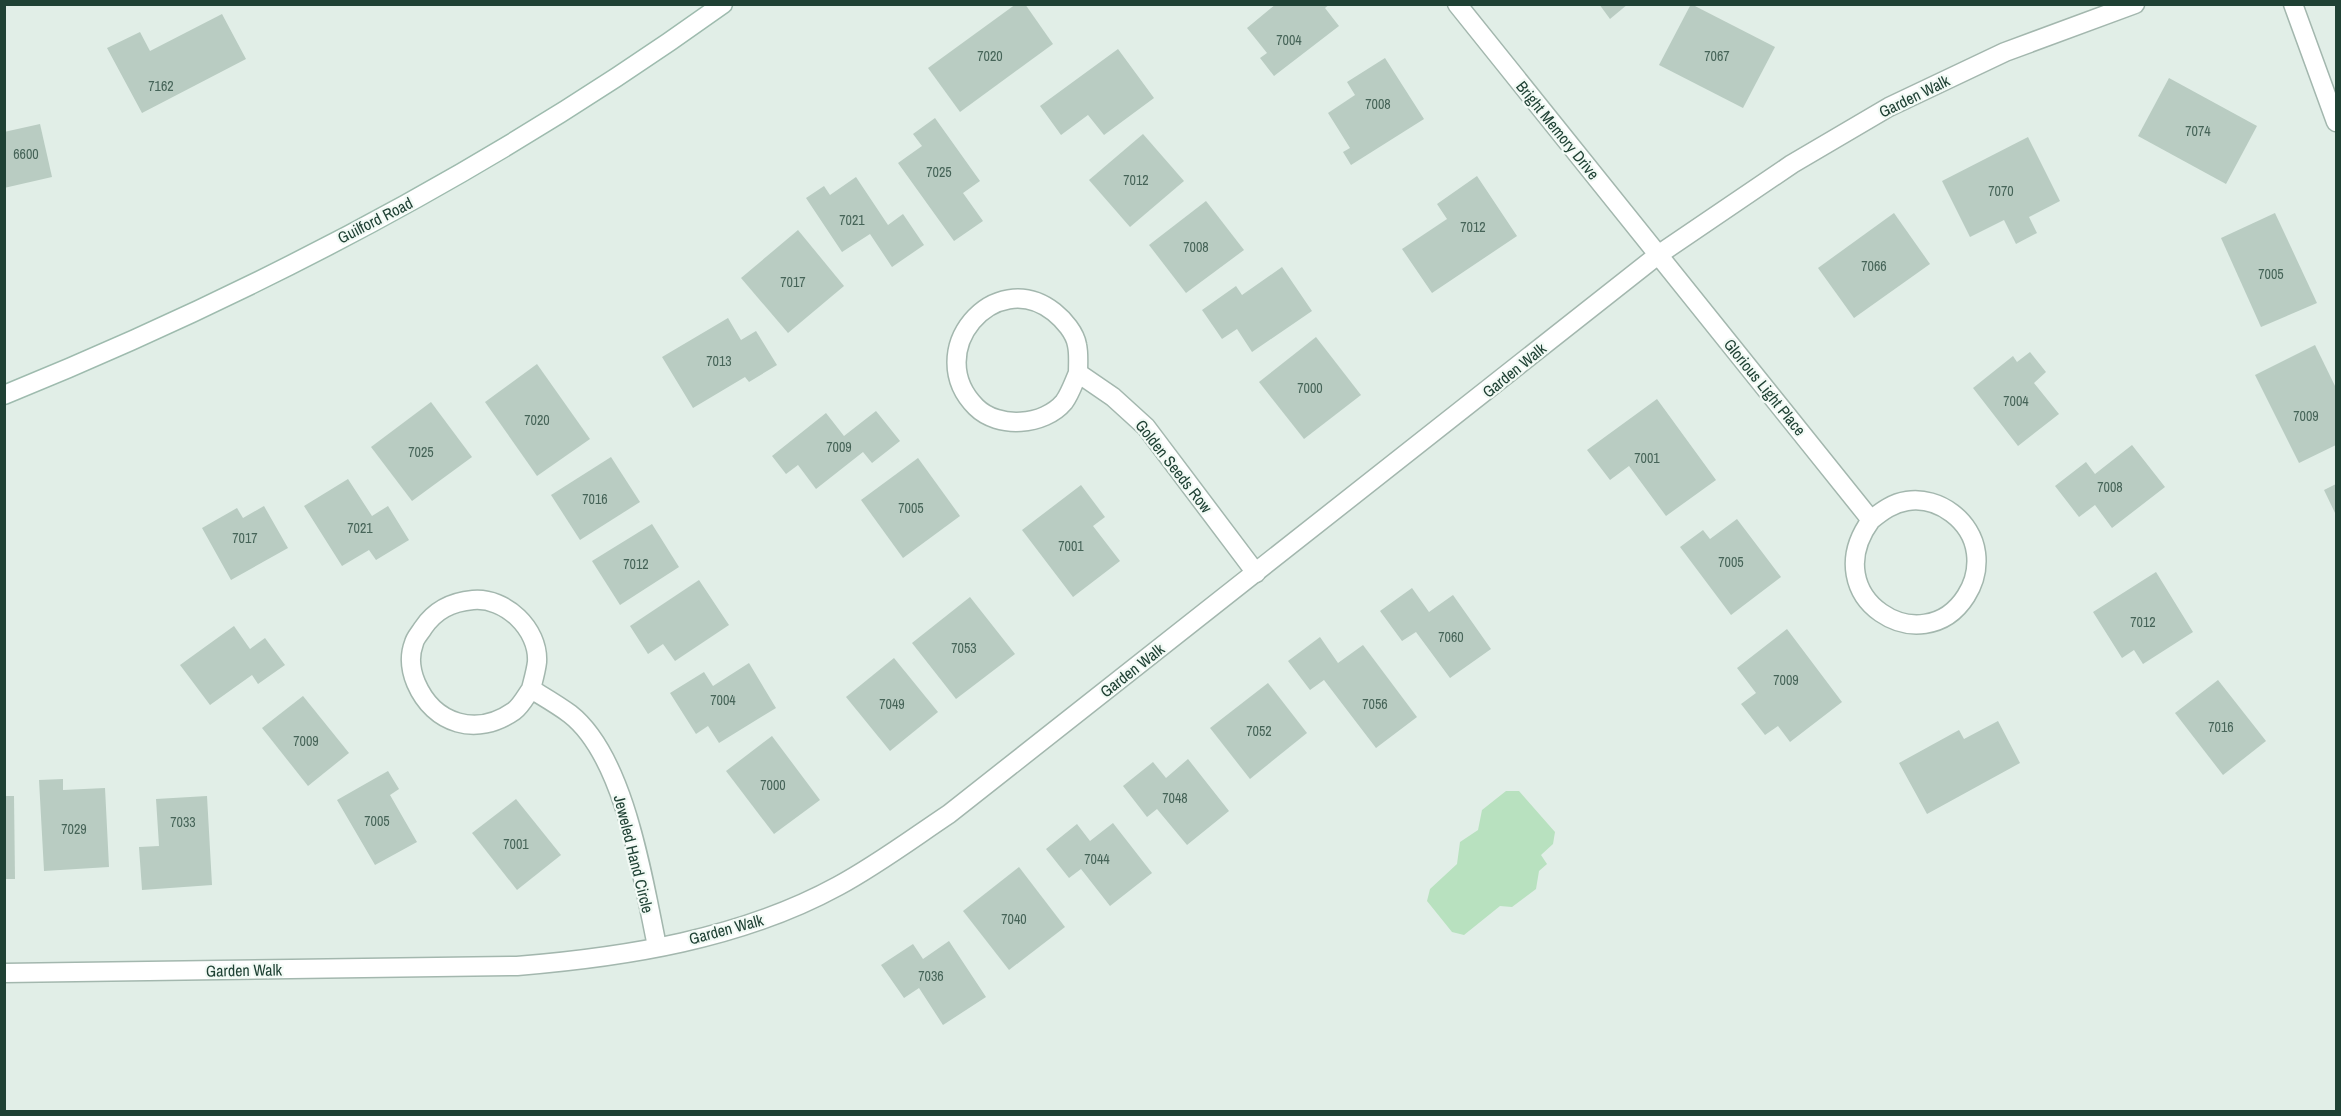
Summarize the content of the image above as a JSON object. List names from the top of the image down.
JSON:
{
  "streets": {
    "street": [
      "Garden Walk",
      "Bright Memory Drive",
      "Guilford Road",
      "Glorious Light Place",
      "Golden Seeds Row",
      "Jeweled Hand Circle"
    ]
  },
  "crossings": [
    ["Garden Walk", "Bright Memory Drive"],
    ["Garden Walk", "Glorious Light Place"],
    ["Garden Walk", "Golden Seeds Row"],
    ["Garden Walk", "Jeweled Hand Circle"],
    ["Bright Memory Drive", "Glorious Light Place"]
  ],
  "house_numbers": [
    "7004",
    "7020",
    "7067",
    "7162",
    "7008",
    "7074",
    "6600",
    "7025",
    "7012",
    "7070",
    "7021",
    "7012",
    "7008",
    "7066",
    "7005",
    "7017",
    "7013",
    "7000",
    "7004",
    "7009",
    "7020",
    "7009",
    "7025",
    "7001",
    "7008",
    "7016",
    "7005",
    "7021",
    "7017",
    "7001",
    "7005",
    "7012",
    "7012",
    "7060",
    "7053",
    "7009",
    "7004",
    "7049",
    "7056",
    "7016",
    "7052",
    "7009",
    "7000",
    "7048",
    "7005",
    "7033",
    "7029",
    "7001",
    "7044",
    "7040",
    "7036"
  ]
}
